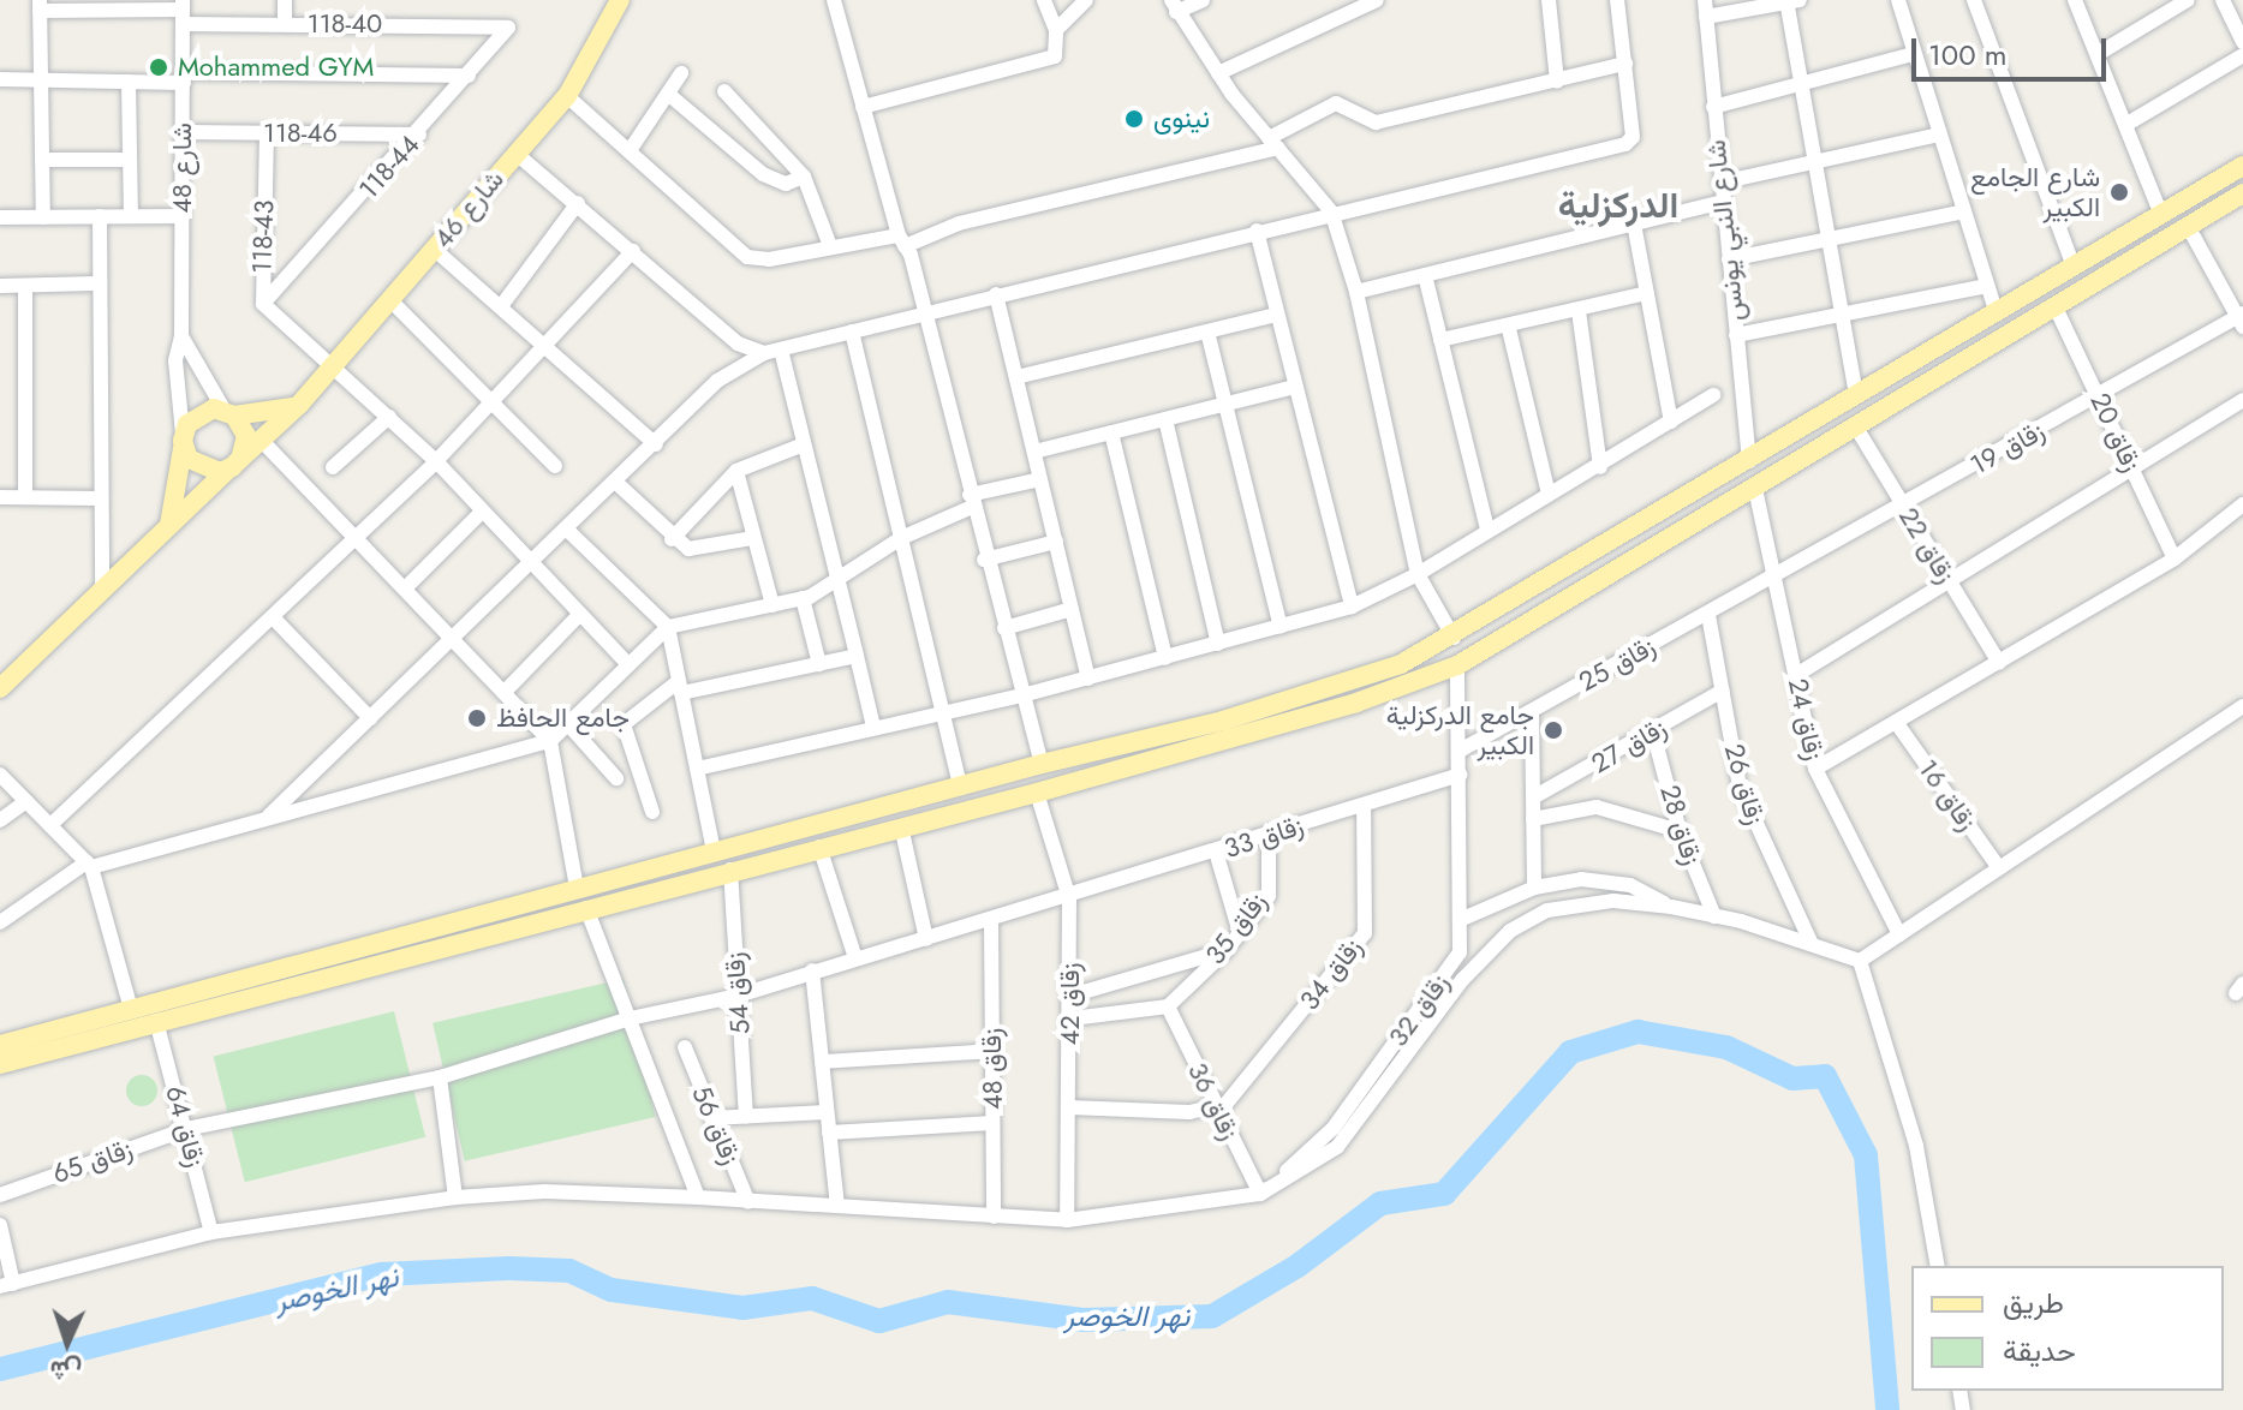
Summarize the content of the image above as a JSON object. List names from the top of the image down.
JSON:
{
  "streets": {
    "main road": ["شارع 46"],
    "street": [
      "118-40",
      "118-46",
      "118-44",
      "شارع 48",
      "شارع النبي يونس",
      "118-43",
      "زقاق 20",
      "زقاق 19",
      "زقاق 22",
      "زقاق 25",
      "زقاق 24",
      "زقاق 27",
      "زقاق 26",
      "زقاق 16",
      "زقاق 28",
      "زقاق 33",
      "زقاق 35",
      "زقاق 34",
      "زقاق 54",
      "زقاق 42",
      "زقاق 32",
      "زقاق 48",
      "زقاق 36",
      "زقاق 56",
      "زقاق 64",
      "زقاق 65"
    ]
  },
  "crossings": [
    ["118-40", "118-44"],
    ["118-40", "شارع 48"],
    ["118-46", "118-44"],
    ["118-46", "شارع 48"],
    ["118-46", "118-43"],
    ["118-44", "118-43"],
    ["شارع 48", "شارع 46"],
    ["شارع 46", "118-43"],
    ["زقاق 20", "زقاق 19"],
    ["زقاق 19", "زقاق 22"],
    ["زقاق 19", "زقاق 25"],
    ["زقاق 19", "زقاق 24"],
    ["زقاق 25", "زقاق 24"],
    ["زقاق 25", "زقاق 26"],
    ["زقاق 25", "زقاق 32"],
    ["زقاق 27", "زقاق 26"],
    ["زقاق 27", "زقاق 28"],
    ["زقاق 33", "زقاق 35"],
    ["زقاق 33", "زقاق 34"],
    ["زقاق 33", "زقاق 54"],
    ["زقاق 33", "زقاق 42"],
    ["زقاق 33", "زقاق 32"],
    ["زقاق 33", "زقاق 48"],
    ["زقاق 33", "زقاق 65"],
    ["زقاق 35", "زقاق 36"],
    ["زقاق 34", "زقاق 36"],
    ["زقاق 32", "زقاق 36"],
    ["زقاق 64", "زقاق 65"]
  ],
  "districts": ["الدركزلية"],
  "water": ["نهر الخوصر"],
  "places": [
    "Mohammed GYM",
    "نينوى",
    "شارع الجامع الكبير",
    "جامع الحافظ",
    "جامع الدركزلية الكبير"
  ],
  "legend": ["طريق", "حديقة"],
  "scale_bar": "100 m",
  "north": "bottom"
}
